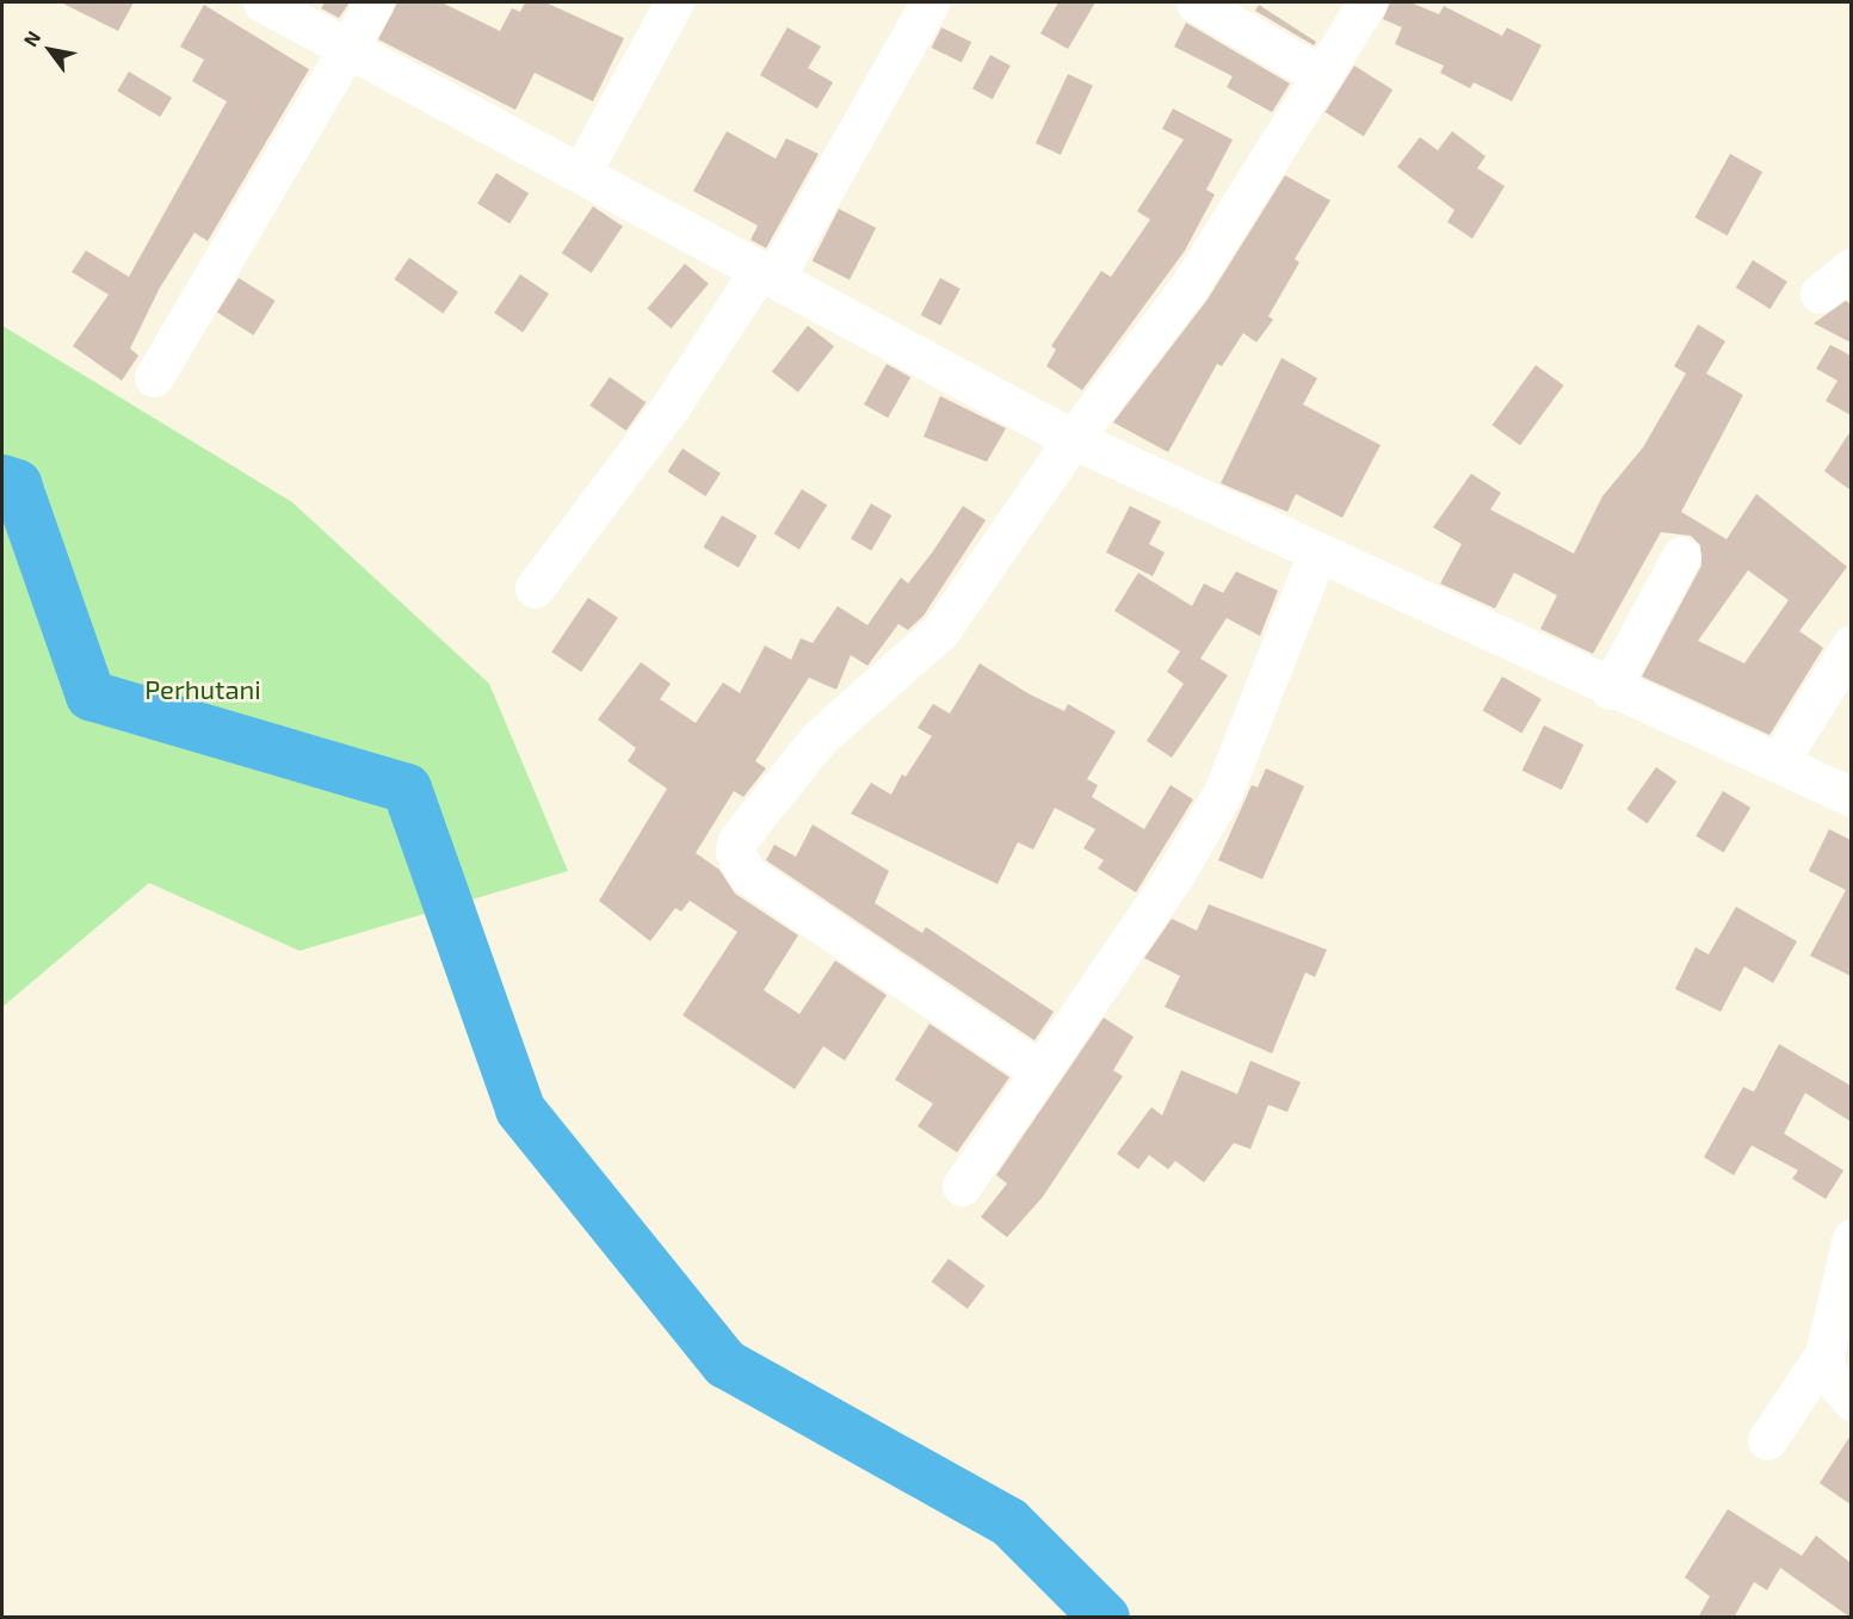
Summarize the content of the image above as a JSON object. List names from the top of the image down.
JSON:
{
  "parks": ["Perhutani"],
  "north": "top left"
}
